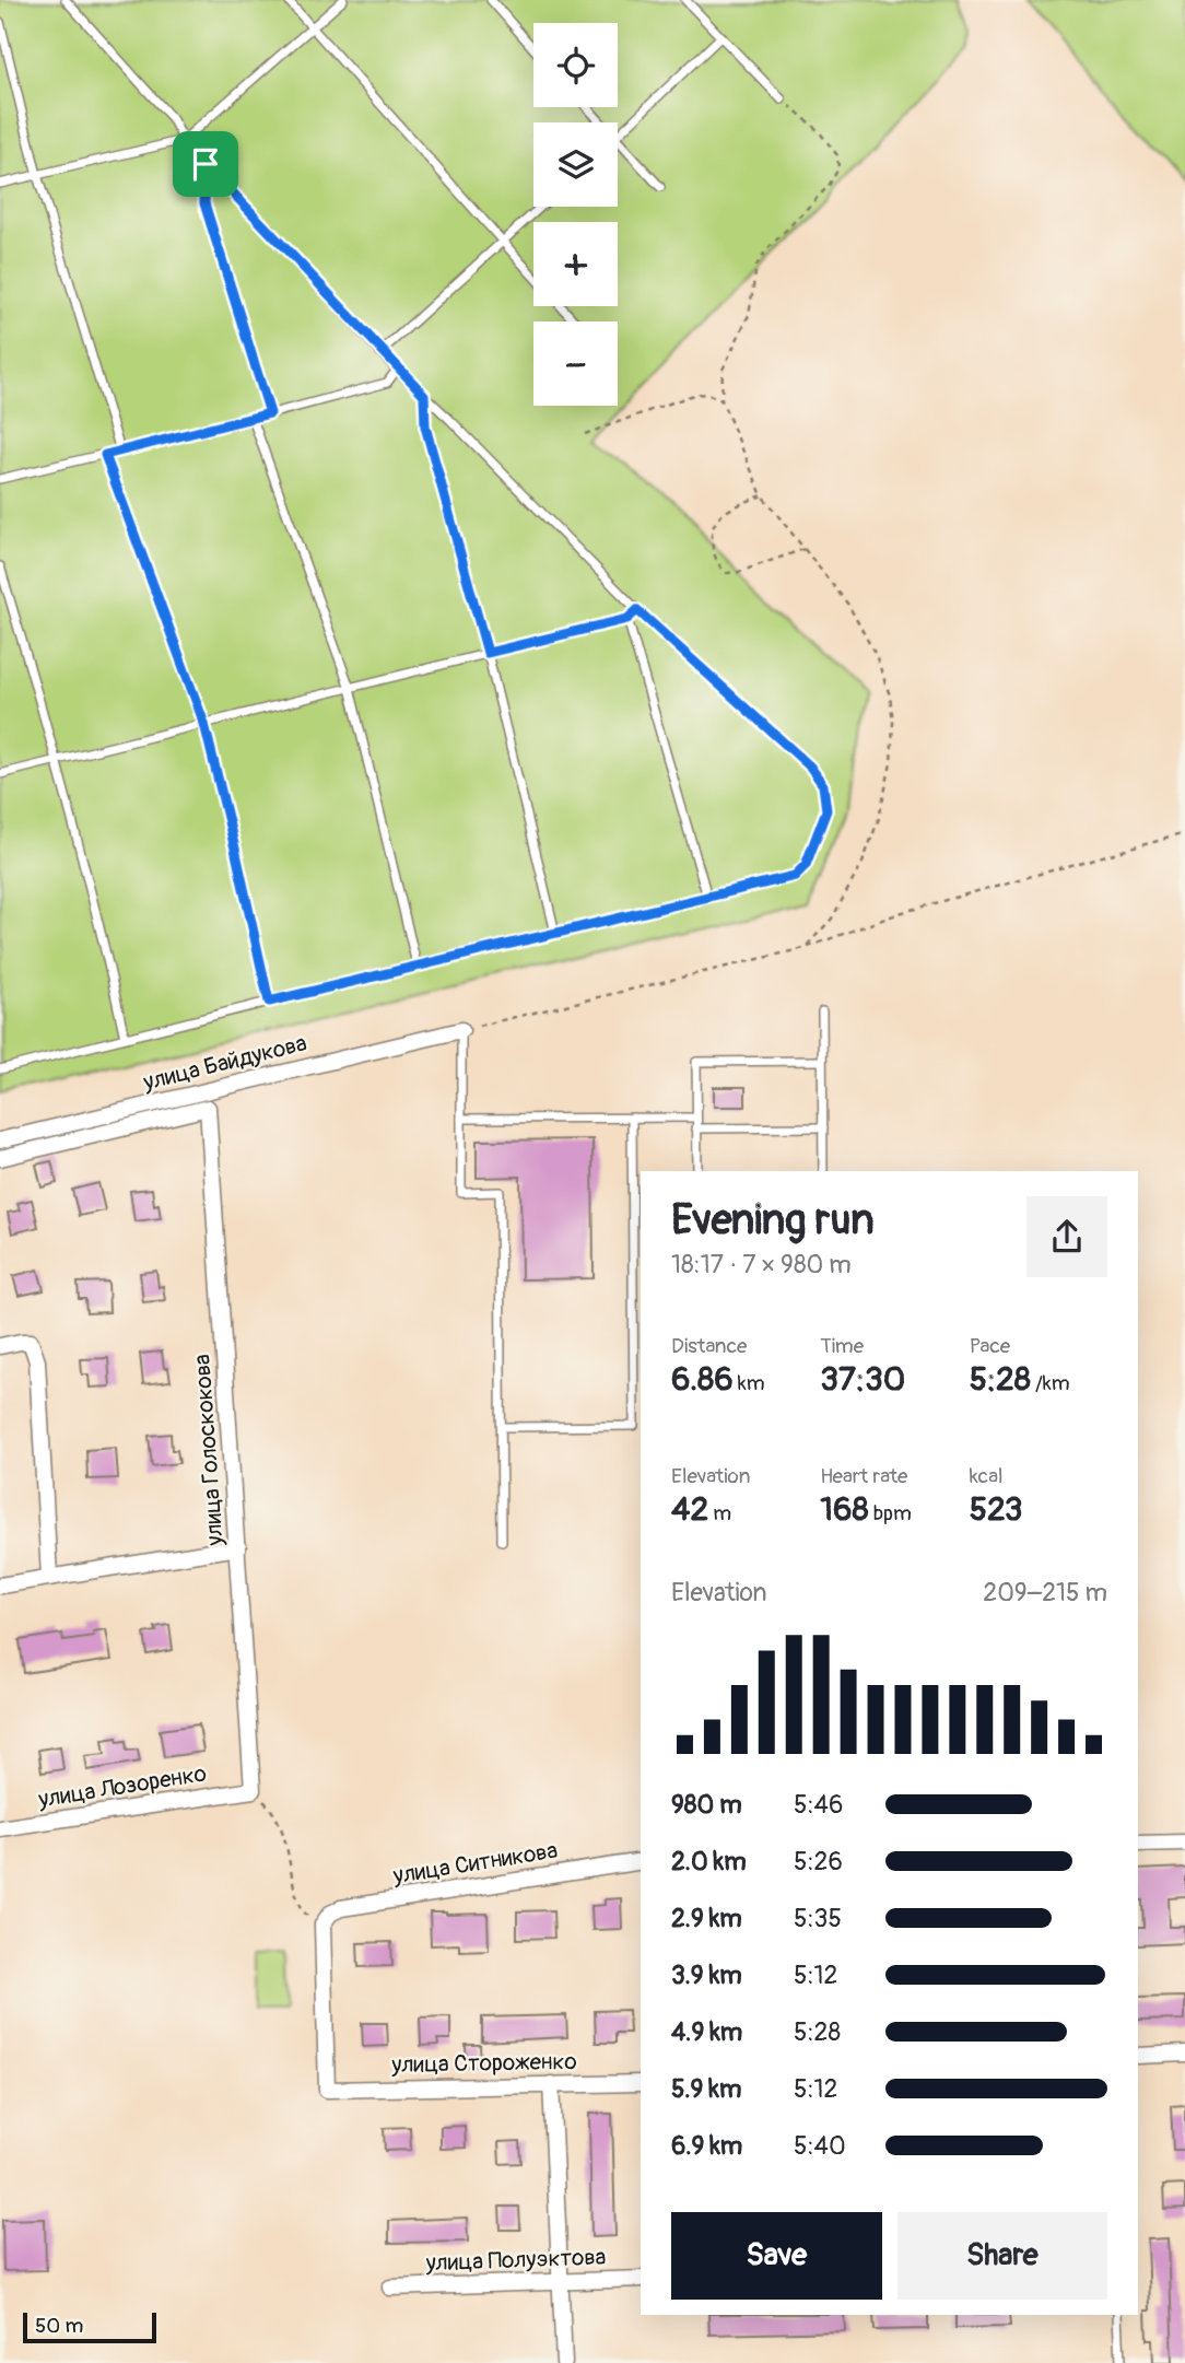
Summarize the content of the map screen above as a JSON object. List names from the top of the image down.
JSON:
{
  "streets": {
    "street": [
      "улица Байдукова",
      "улица Голоскокова",
      "улица Лозоренко",
      "улица Ситникова",
      "улица Стороженко",
      "улица Полуэктова"
    ]
  },
  "crossings": [
    ["улица Байдукова", "улица Голоскокова"],
    ["улица Голоскокова", "улица Лозоренко"],
    ["улица Ситникова", "улица Стороженко"]
  ],
  "scale_bar": "50 m",
  "page": {
    "map_buttons": ["+", "−"],
    "heading": ["Evening run", "18:17 · 7 × 980 m"],
    "stats": [
      ["Distance", "6.86 km"],
      ["Time", "37:30"],
      ["Pace", "5:28 /km"],
      ["Elevation", "42 m"],
      ["Heart rate", "168 bpm"],
      ["kcal", "523"]
    ],
    "chart": ["Elevation", "209–215 m"],
    "list": [
      {
        "name": "980 m",
        "note": "5:46"
      },
      {
        "name": "2.0 km",
        "note": "5:26"
      },
      {
        "name": "2.9 km",
        "note": "5:35"
      },
      {
        "name": "3.9 km",
        "note": "5:12"
      },
      {
        "name": "4.9 km",
        "note": "5:28"
      },
      {
        "name": "5.9 km",
        "note": "5:12"
      },
      {
        "name": "6.9 km",
        "note": "5:40"
      }
    ],
    "buttons": ["Save", "Share"],
    "scale": "50 m"
  }
}
